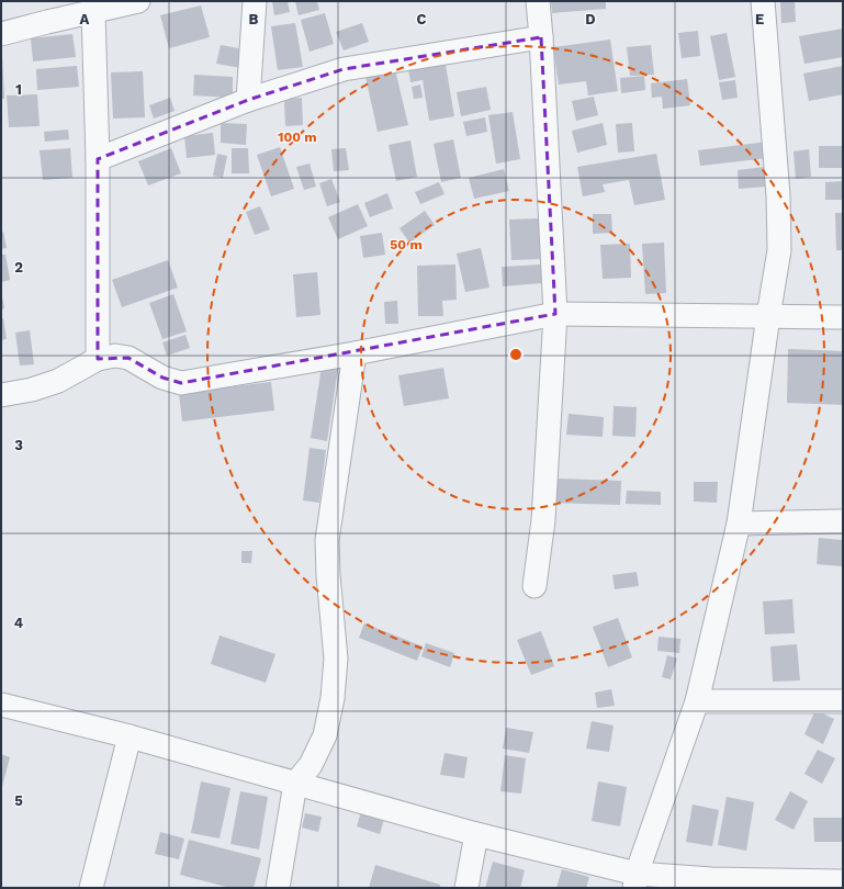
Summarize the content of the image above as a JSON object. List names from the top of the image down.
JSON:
{
  "grid": {
    "columns": [
      "A",
      "B",
      "C",
      "D",
      "E"
    ],
    "rows": [
      "1",
      "2",
      "3",
      "4",
      "5"
    ]
  },
  "rings": ["100 m", "50 m"]
}
